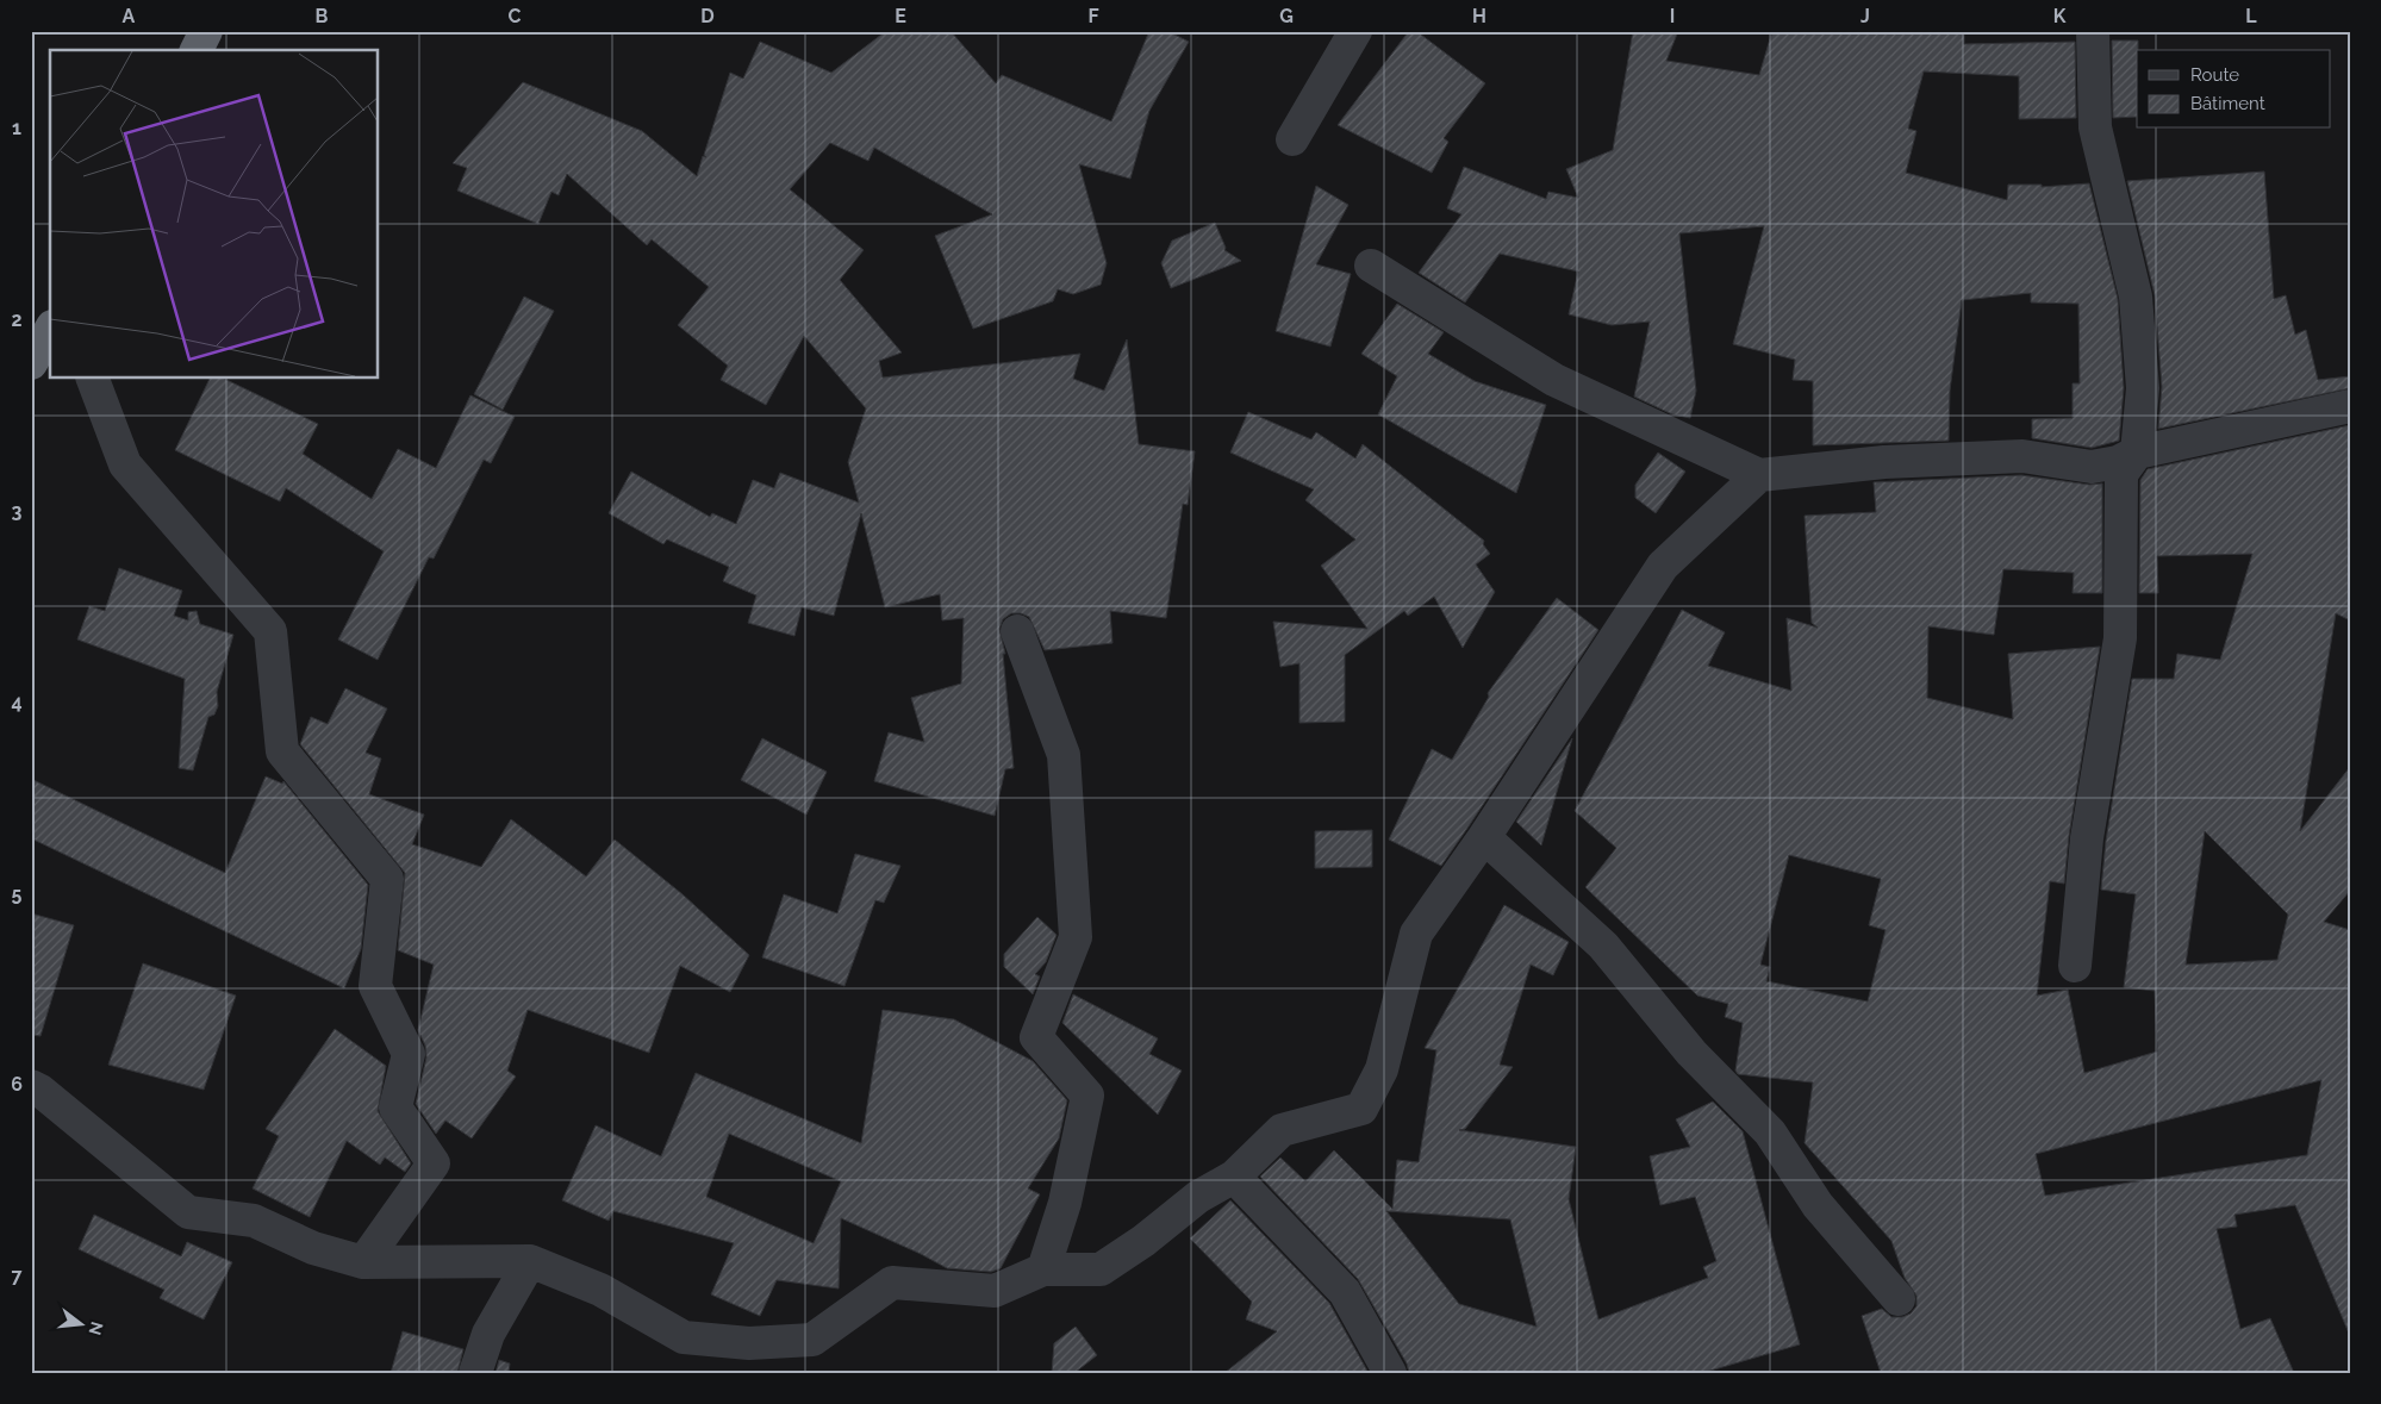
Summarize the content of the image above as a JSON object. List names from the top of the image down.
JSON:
{
  "legend": ["Route", "Bâtiment"],
  "north": "right",
  "grid": {
    "columns": [
      "A",
      "B",
      "C",
      "D",
      "E",
      "F",
      "G",
      "H",
      "I",
      "J",
      "K",
      "L"
    ],
    "rows": [
      "1",
      "2",
      "3",
      "4",
      "5",
      "6",
      "7"
    ]
  }
}
